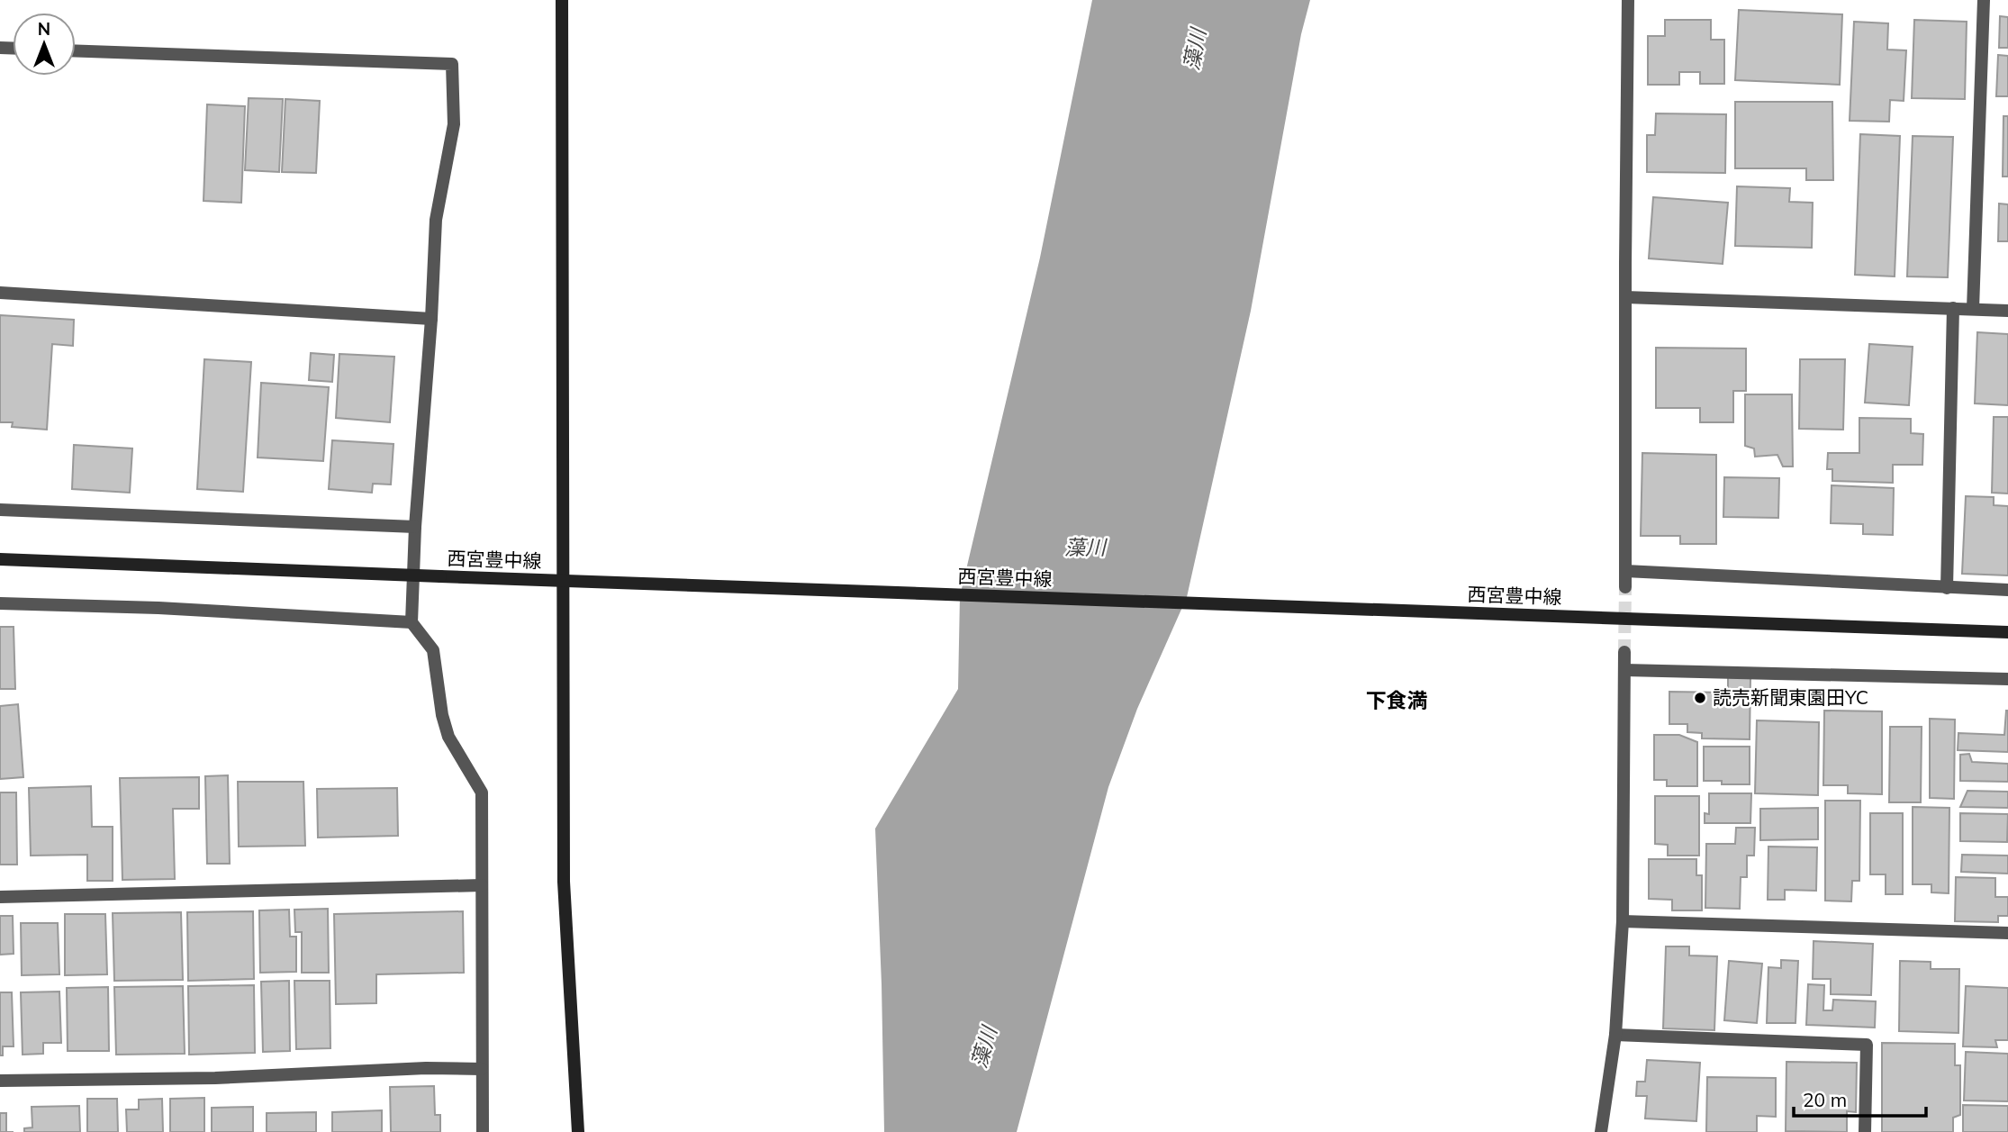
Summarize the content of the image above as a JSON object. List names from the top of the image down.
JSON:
{
  "streets": {
    "main road": ["西宮豊中線"]
  },
  "districts": ["下食満"],
  "water": ["藻川"],
  "places": ["読売新聞東園田YC"],
  "scale_bar": "20 m",
  "north": "top"
}
